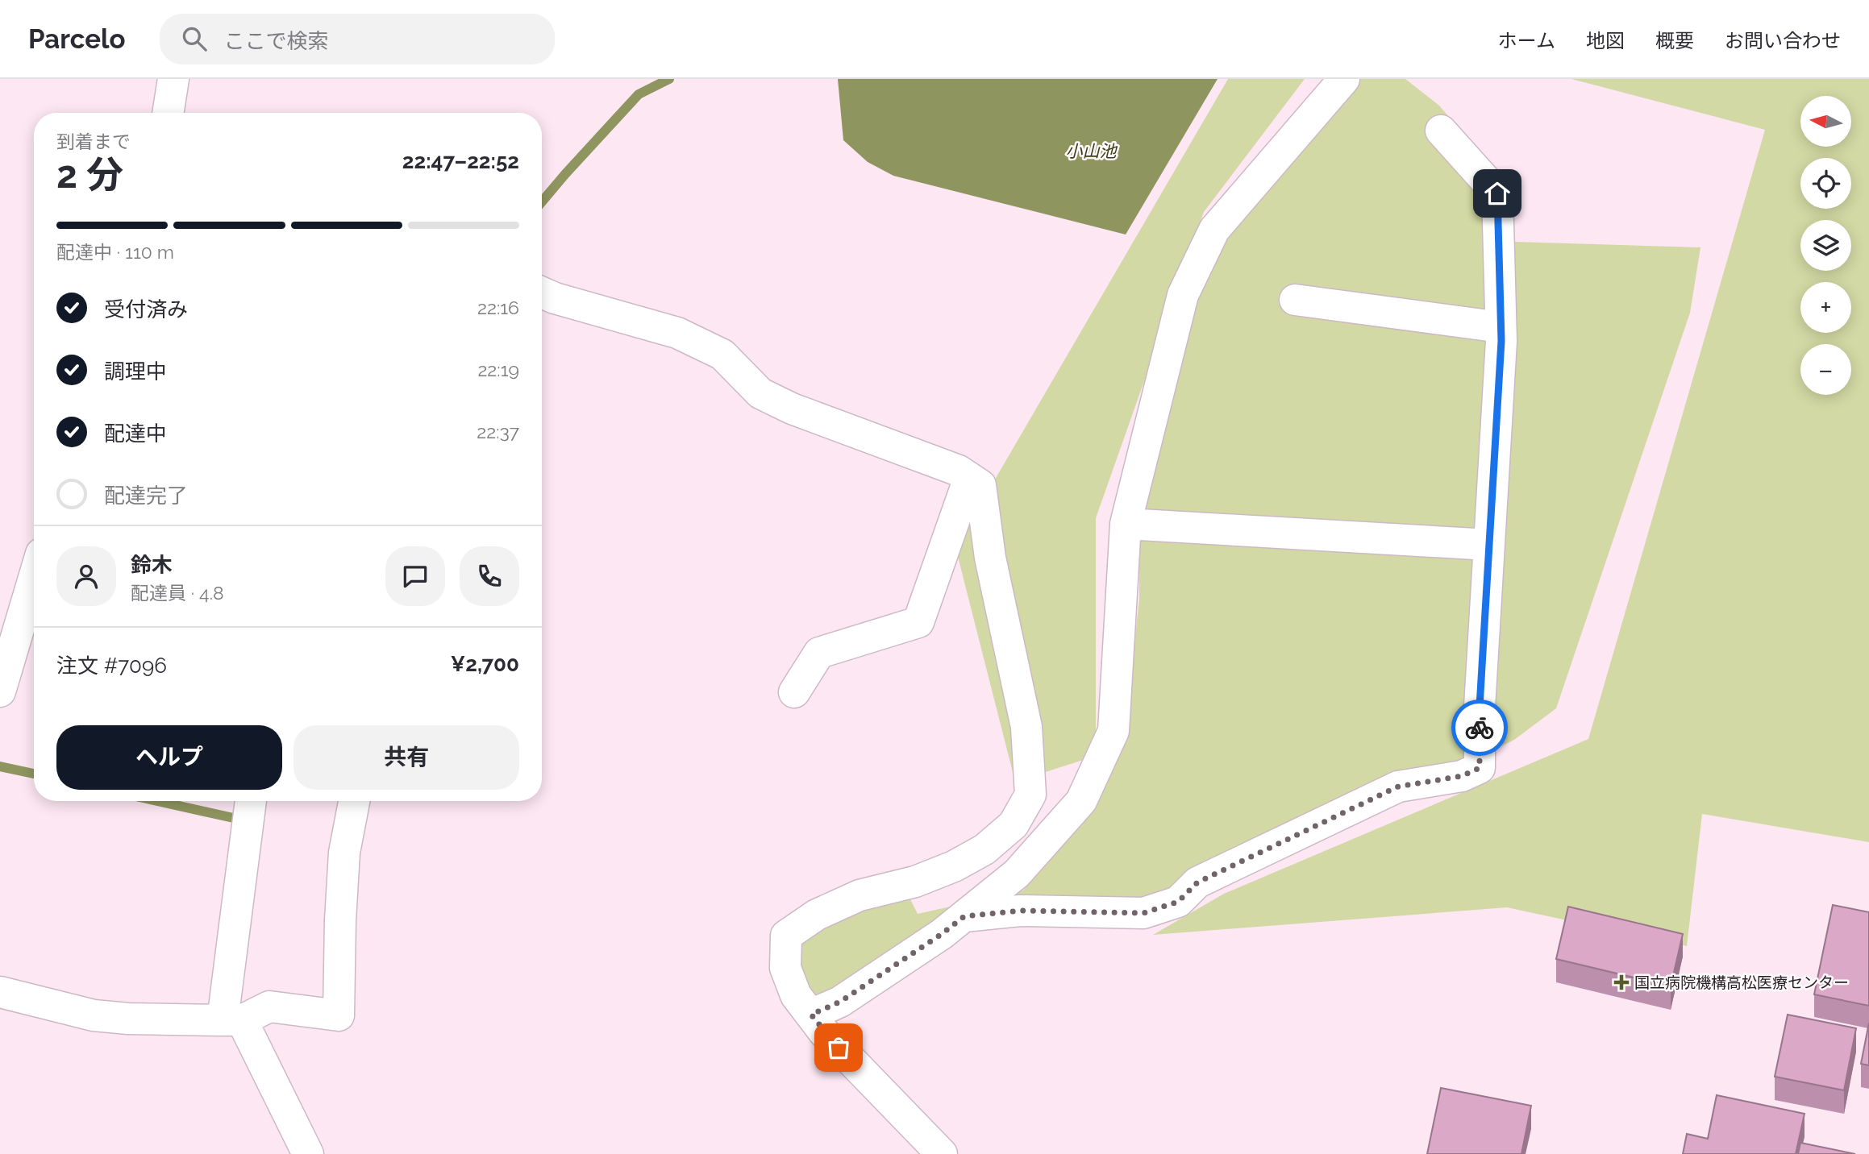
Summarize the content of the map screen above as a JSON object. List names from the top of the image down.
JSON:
{
  "water": ["小山池"],
  "places": {
    "health": ["国立病院機構高松医療センター"]
  },
  "north": "left",
  "page": {
    "header": "Parcelo",
    "search": "ここで検索",
    "nav": [
      "ホーム",
      "地図",
      "概要",
      "お問い合わせ"
    ],
    "map_buttons": ["+", "−"],
    "heading": ["2 分", "到着まで", "22:47–22:52"],
    "panel": [
      "鈴木",
      "配達員 · 4.8",
      "注文 #7096",
      "¥2,700"
    ],
    "bar": "配達中 · 110 m",
    "list": [
      ["受付済み", "22:16"],
      ["調理中", "22:19"],
      ["配達中", "22:37"],
      "配達完了"
    ],
    "buttons": ["ヘルプ", "共有"]
  }
}
